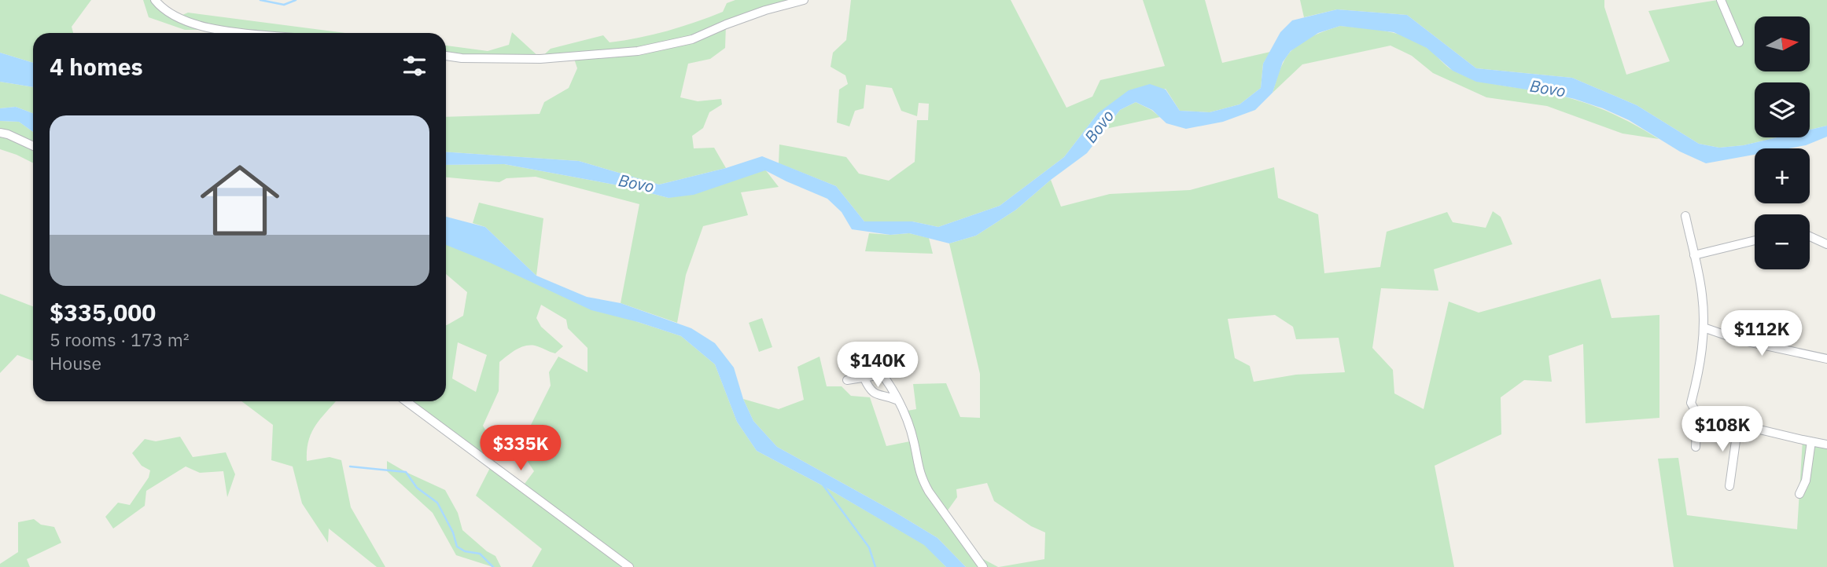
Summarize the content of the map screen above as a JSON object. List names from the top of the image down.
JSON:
{
  "water": ["Bovo"],
  "north": "right",
  "page": {
    "map_buttons": ["+", "−"],
    "heading": "4 homes",
    "list": [
      {
        "name": "$335,000",
        "note": "5 rooms · 173 m² · House"
      }
    ],
    "price": [
      "$112K",
      "$140K",
      "$108K",
      "$335K"
    ]
  }
}
